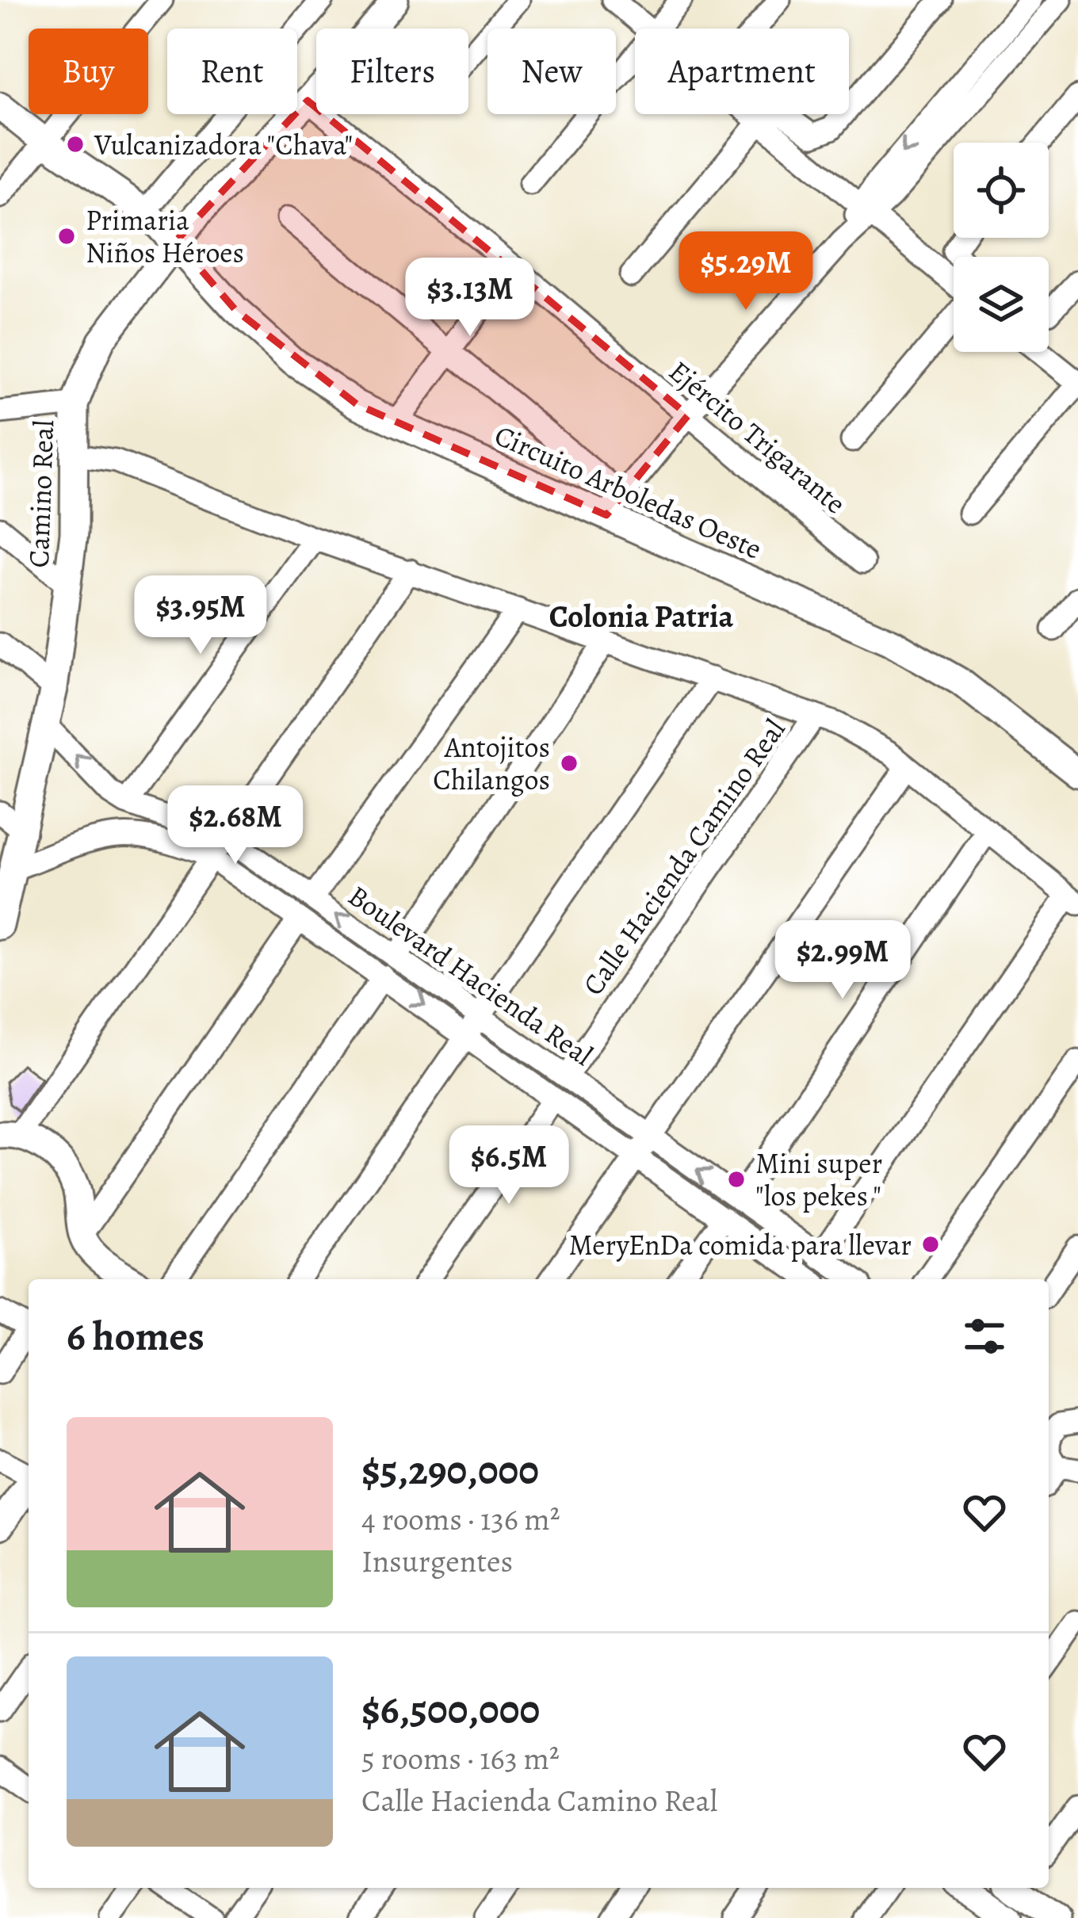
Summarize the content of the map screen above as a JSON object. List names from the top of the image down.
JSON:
{
  "streets": {
    "street": [
      "Ejército Trigarante",
      "Circuito Arboledas Oeste",
      "Camino Real",
      "Calle Hacienda Camino Real",
      "Boulevard Hacienda Real"
    ]
  },
  "crossings": [
    ["Ejército Trigarante", "Camino Real"],
    ["Circuito Arboledas Oeste", "Camino Real"],
    ["Camino Real", "Boulevard Hacienda Real"],
    ["Calle Hacienda Camino Real", "Boulevard Hacienda Real"]
  ],
  "districts": ["Colonia Patria"],
  "places": [
    "Vulcanizadora \"Chava\"",
    "Primaria Niños Héroes",
    "Antojitos Chilangos",
    "Mini super \"los pekes \"",
    "MeryEnDa comida para llevar"
  ],
  "page": {
    "chip": [
      "Buy",
      "Rent",
      "Filters",
      "New",
      "Apartment"
    ],
    "price": [
      "$5.29M",
      "$3.13M",
      "$3.95M",
      "$2.68M",
      "$2.99M",
      "$6.5M"
    ],
    "heading": "6 homes",
    "list": [
      {
        "name": "$5,290,000",
        "note": "4 rooms · 136 m² · Insurgentes"
      },
      {
        "name": "$6,500,000",
        "note": "5 rooms · 163 m² · Calle Hacienda Camino Real"
      }
    ]
  }
}
